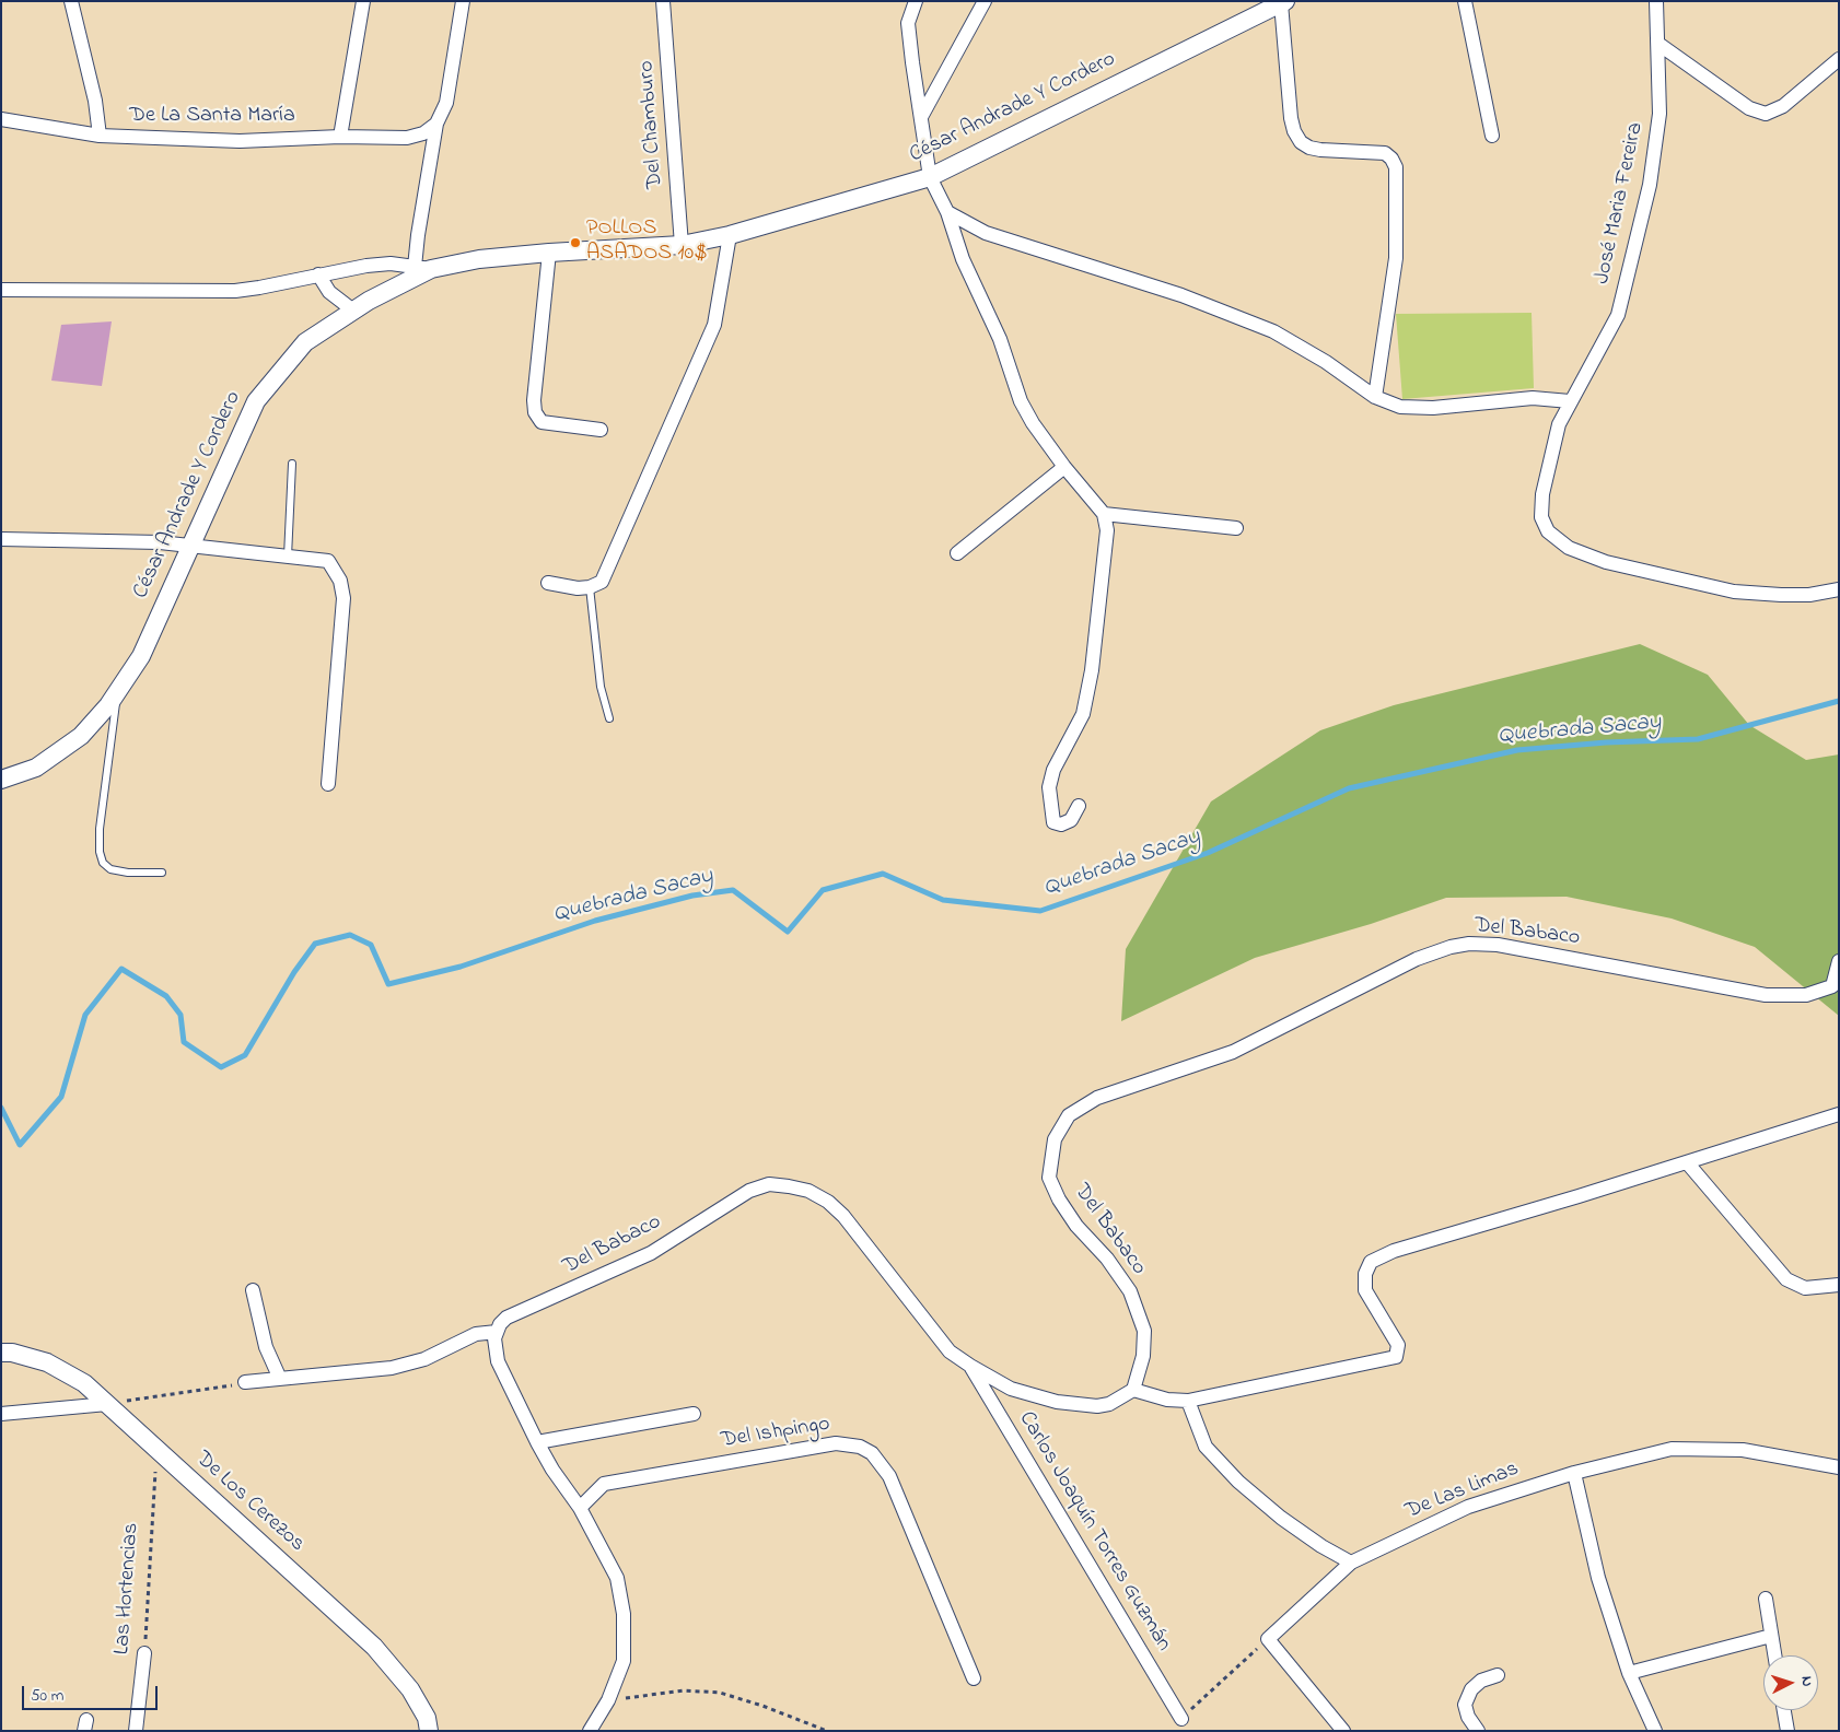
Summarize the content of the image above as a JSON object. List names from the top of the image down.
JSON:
{
  "streets": {
    "street": [
      "César Andrade Y Cordero",
      "De La Santa María",
      "Del Chamburo",
      "José Maria Fereira",
      "Del Babaco",
      "Del Ishpingo",
      "De Las Limas",
      "De Los Cerezos",
      "Carlos Joaquín Torres Guzmán",
      "Las Hortencias"
    ]
  },
  "crossings": [
    ["César Andrade Y Cordero", "Del Chamburo"],
    ["Del Babaco", "Carlos Joaquín Torres Guzmán"],
    ["De Los Cerezos", "Las Hortencias"]
  ],
  "water": ["Quebrada Sacay"],
  "places": ["POLLOS ASADOS 10$"],
  "scale_bar": "50 m",
  "north": "right"
}
